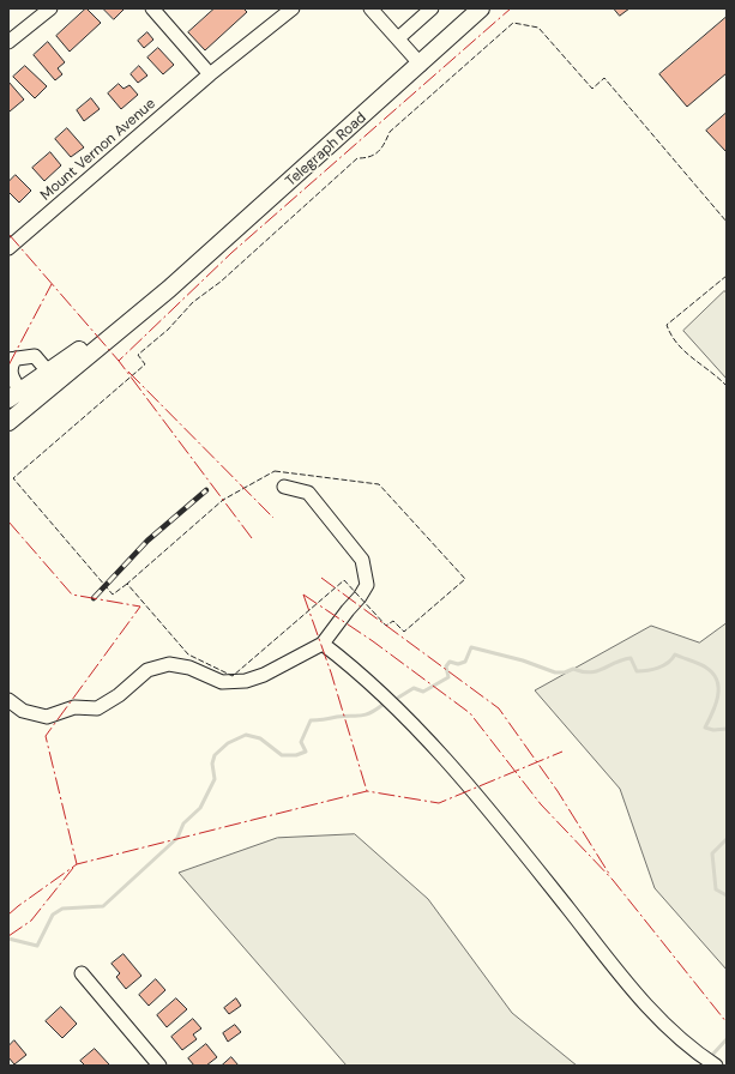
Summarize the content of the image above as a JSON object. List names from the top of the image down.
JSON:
{
  "streets": {
    "main road": ["Telegraph Road"],
    "street": ["Mount Vernon Avenue"]
  }
}
